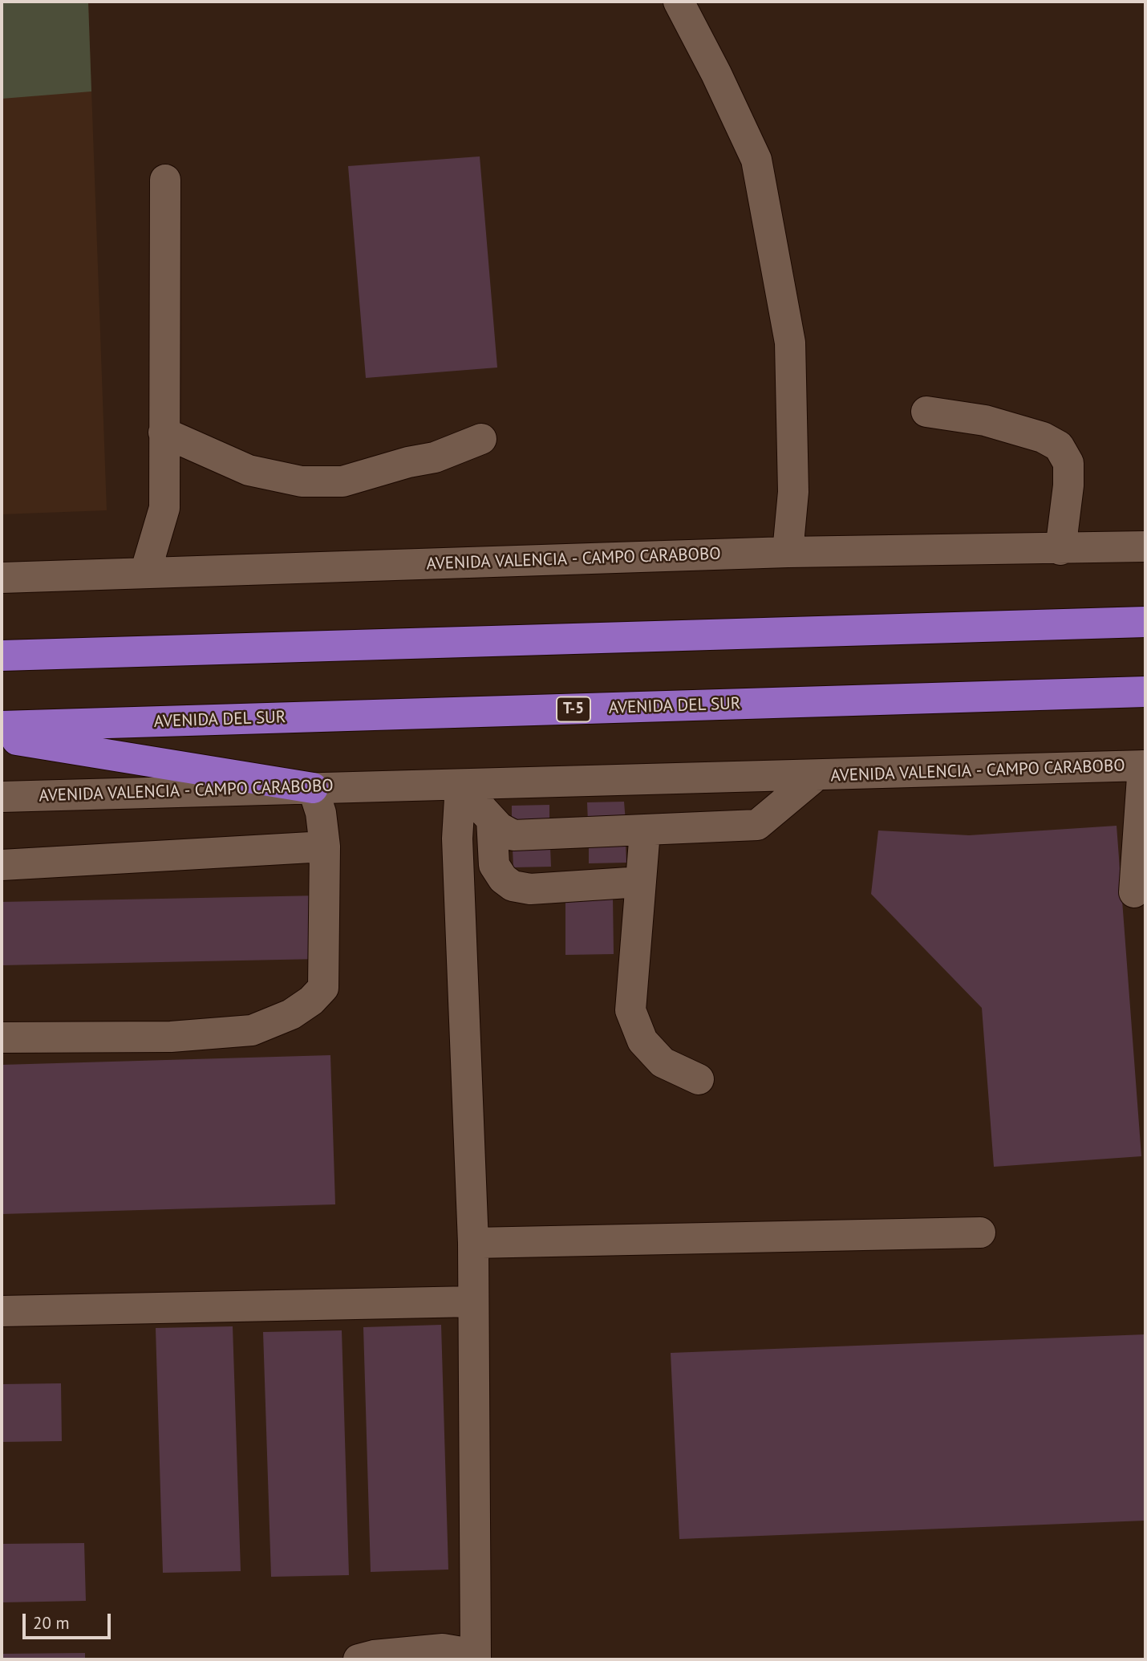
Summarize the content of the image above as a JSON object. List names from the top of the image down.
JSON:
{
  "streets": {
    "highway": ["AVENIDA DEL SUR", "T-5"],
    "street": ["AVENIDA VALENCIA - CAMPO CARABOBO"]
  },
  "scale_bar": "20 m"
}
